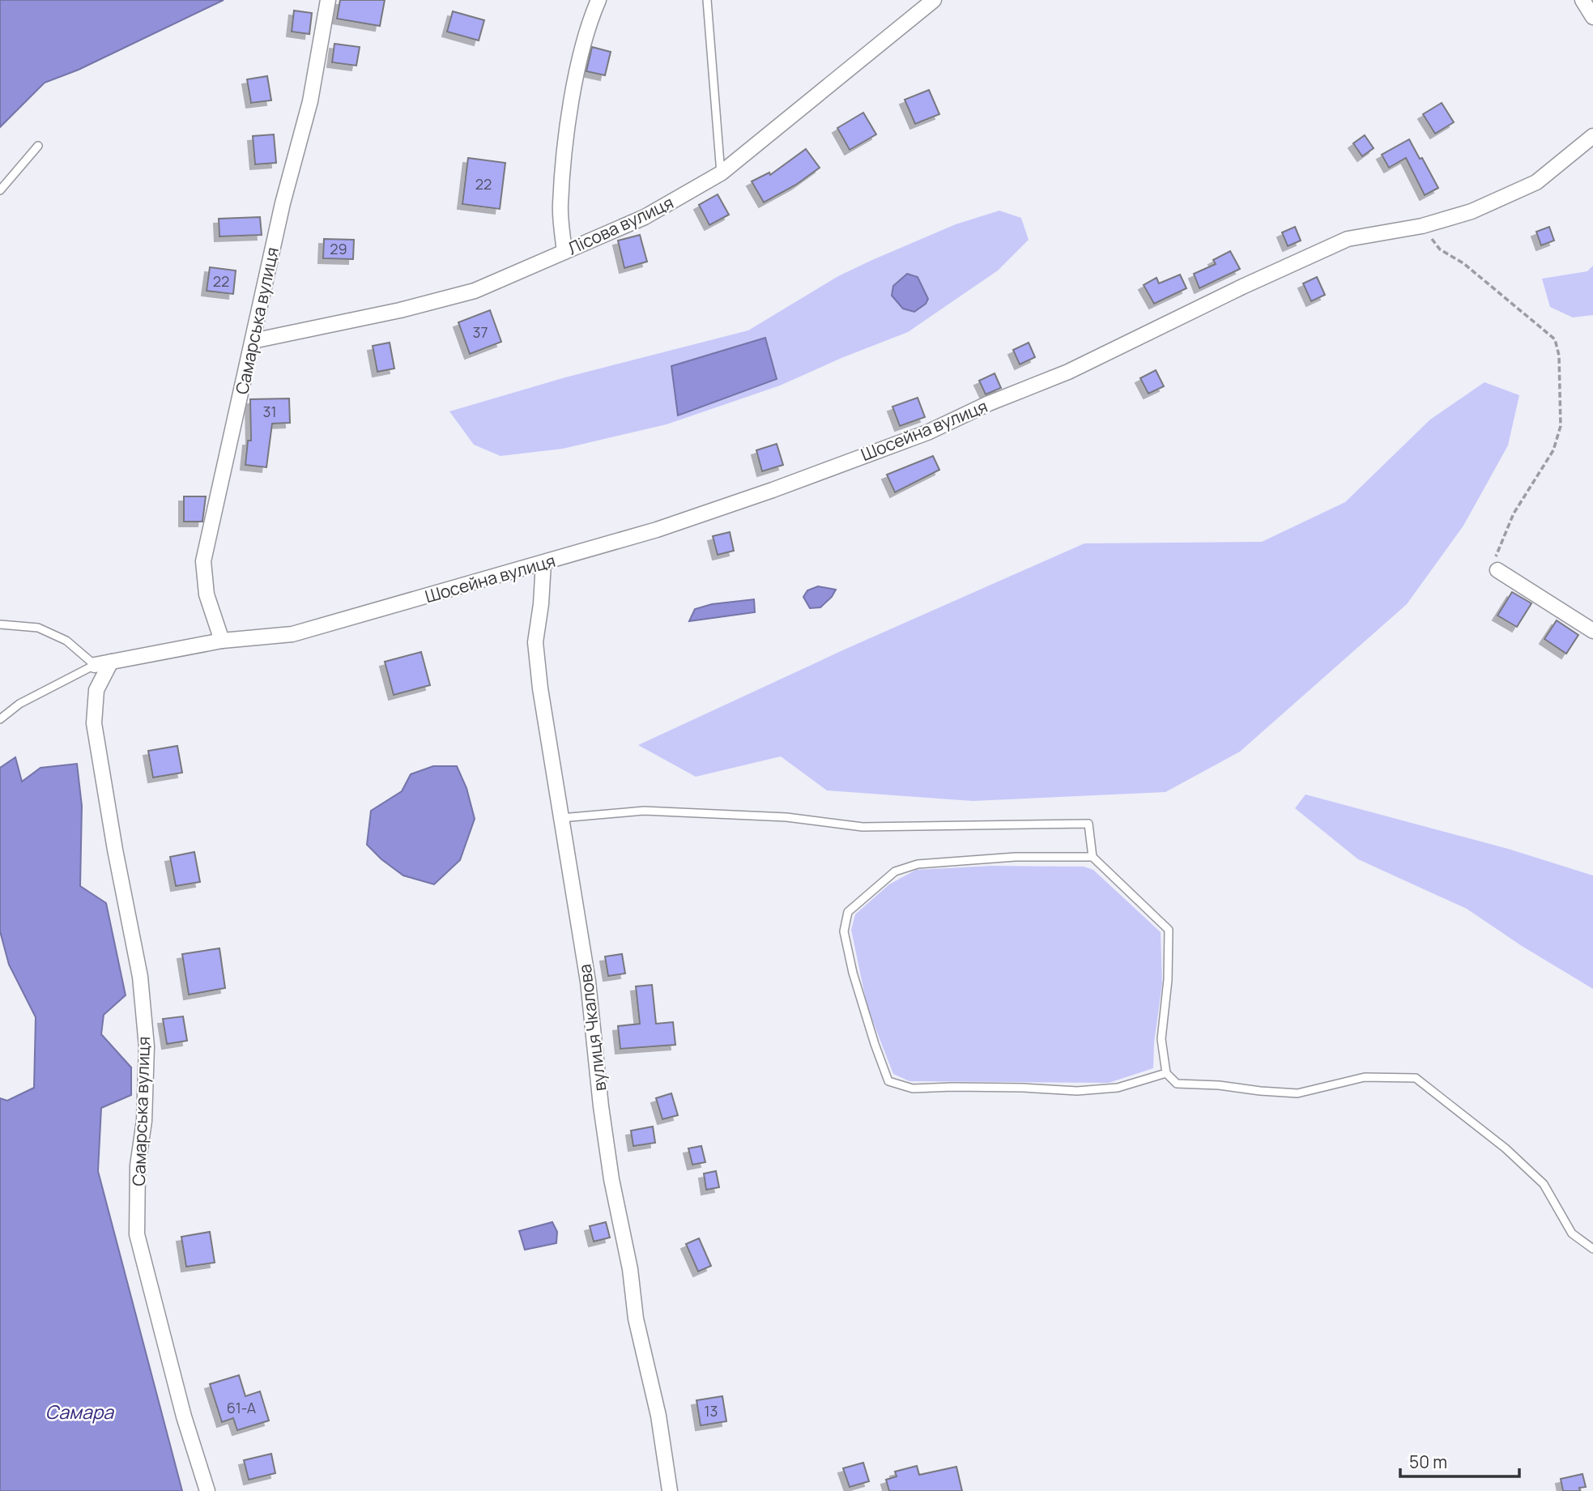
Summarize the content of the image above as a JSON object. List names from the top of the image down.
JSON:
{
  "streets": {
    "street": [
      "Лісова вулиця",
      "Самарська вулиця",
      "Шосейна вулиця",
      "вулиця Чкалова"
    ]
  },
  "crossings": [
    ["Лісова вулиця", "Самарська вулиця"],
    ["Самарська вулиця", "Шосейна вулиця"],
    ["Шосейна вулиця", "вулиця Чкалова"]
  ],
  "water": ["Самара"],
  "house_numbers": [
    "22",
    "29",
    "22",
    "37",
    "31",
    "61-А",
    "13"
  ],
  "scale_bar": "50 m"
}
